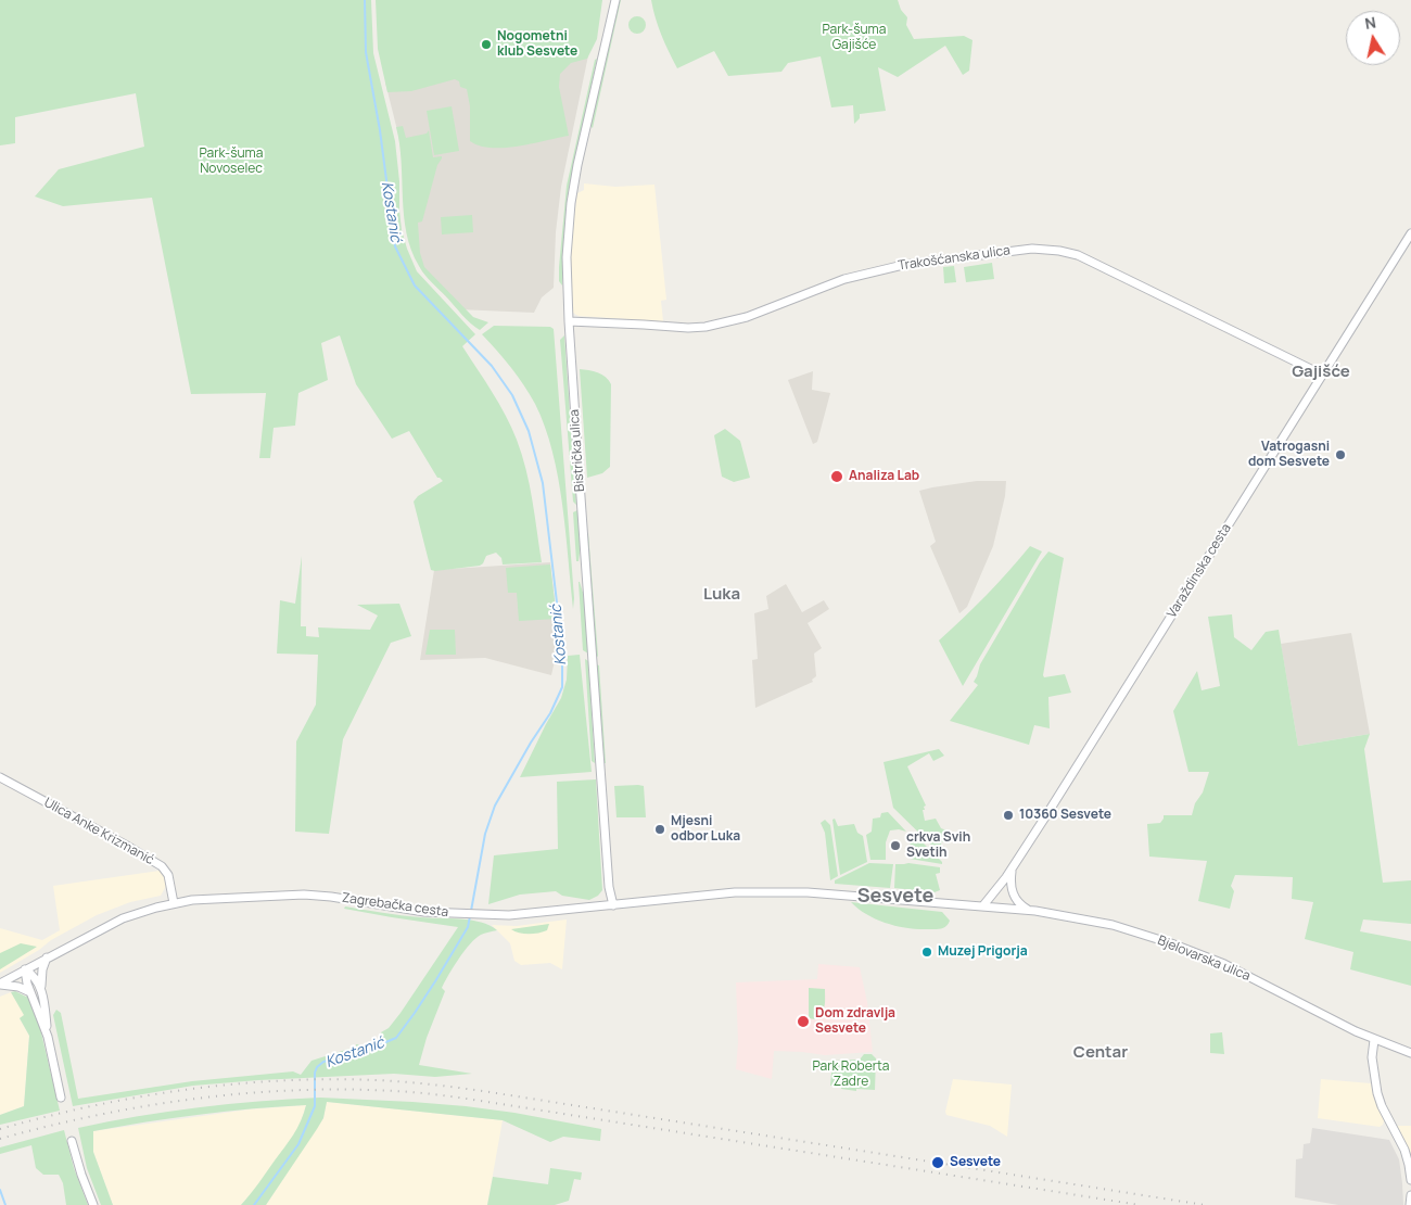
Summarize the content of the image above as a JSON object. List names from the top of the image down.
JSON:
{
  "streets": {
    "main road": [
      "Trakošćanska ulica",
      "Bistrička ulica",
      "Varaždinska cesta",
      "Ulica Anke Krizmanić",
      "Zagrebačka cesta",
      "Bjelovarska ulica"
    ]
  },
  "crossings": [
    ["Trakošćanska ulica", "Bistrička ulica"],
    ["Trakošćanska ulica", "Varaždinska cesta"],
    ["Bistrička ulica", "Zagrebačka cesta"],
    ["Varaždinska cesta", "Zagrebačka cesta"],
    ["Varaždinska cesta", "Bjelovarska ulica"],
    ["Ulica Anke Krizmanić", "Zagrebačka cesta"],
    ["Zagrebačka cesta", "Bjelovarska ulica"]
  ],
  "districts": [
    "Gajišće",
    "Luka",
    "Sesvete",
    "Centar"
  ],
  "water": ["Kostanić"],
  "parks": ["Park-šuma Gajišće", "Park-šuma Novoselec", "Park Roberta Zadre"],
  "places": [
    "Nogometni klub Sesvete",
    "Vatrogasni dom Sesvete",
    "Analiza Lab",
    "10360 Sesvete",
    "Mjesni odbor Luka",
    "crkva Svih Svetih",
    "Muzej Prigorja",
    "Dom zdravlja Sesvete",
    "Sesvete"
  ],
  "north": "top"
}
